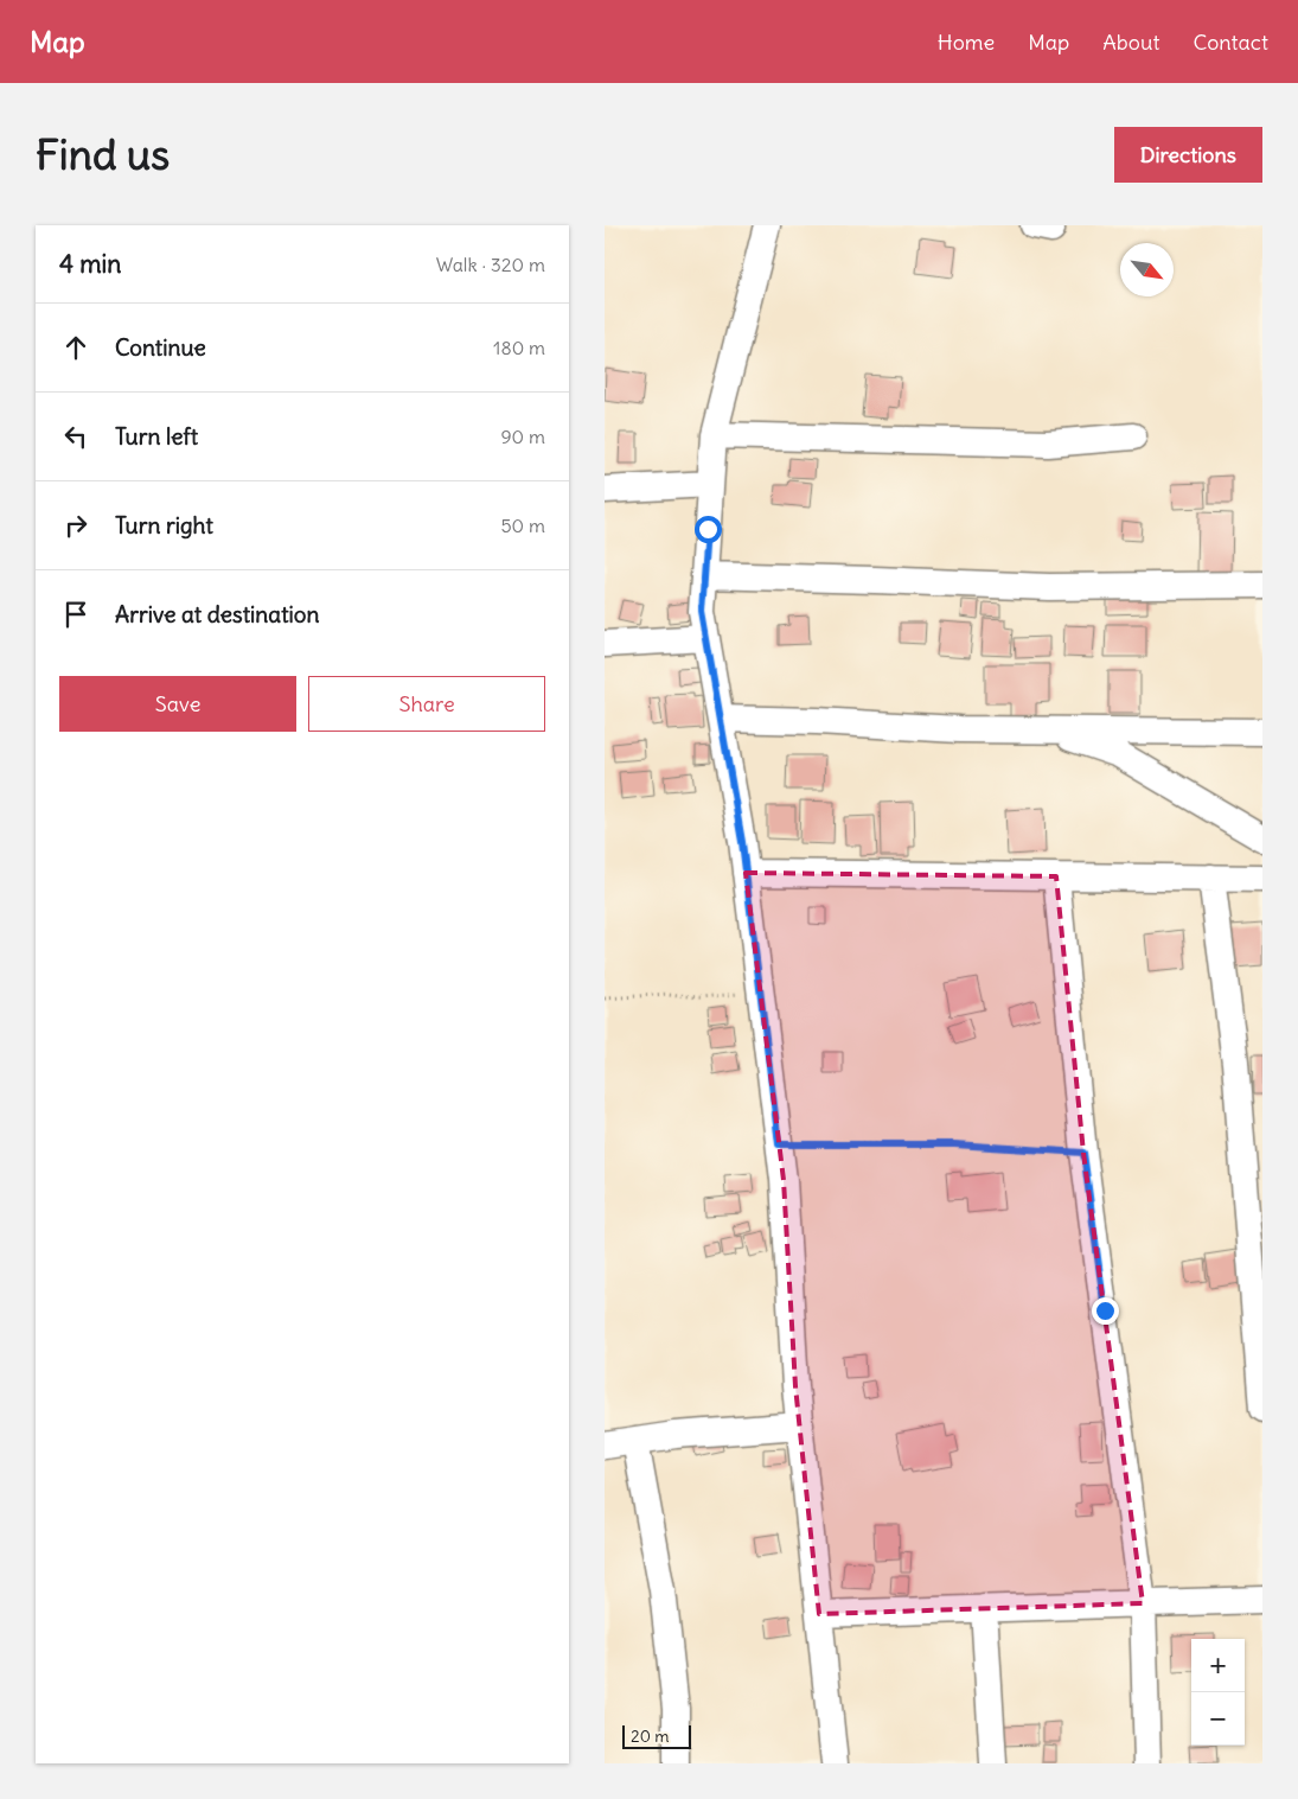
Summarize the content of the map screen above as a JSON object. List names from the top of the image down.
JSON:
{
  "scale_bar": "20 m",
  "north": "bottom right",
  "page": {
    "header": "Map",
    "nav": [
      "Home",
      "Map",
      "About",
      "Contact"
    ],
    "buttons": [
      "Directions",
      ["Save", "Share"]
    ],
    "title": "Find us",
    "heading": ["4 min", "Walk · 320 m"],
    "list": [
      ["Continue", "180 m"],
      ["Turn left", "90 m"],
      ["Turn right", "50 m"],
      "Arrive at destination"
    ],
    "map_buttons": ["+", "−"],
    "scale": "20 m"
  }
}
